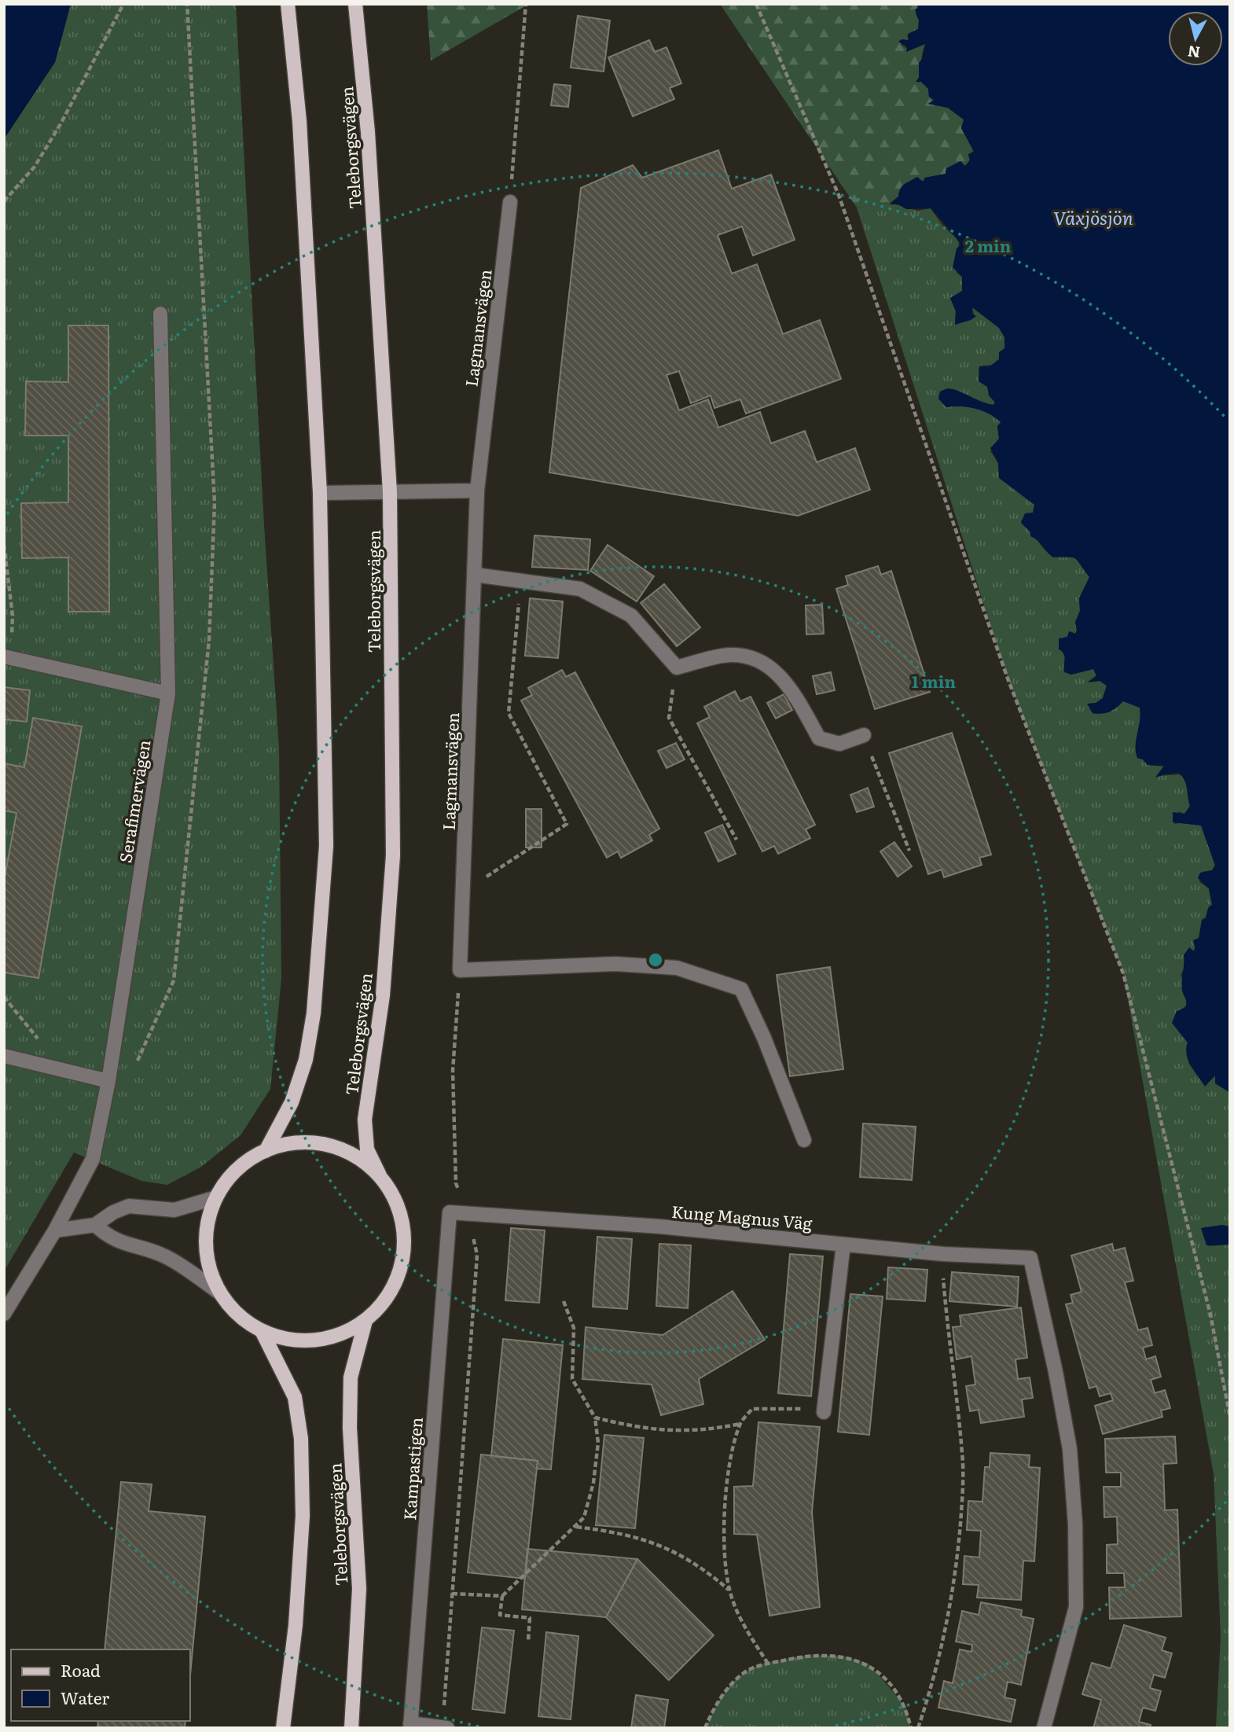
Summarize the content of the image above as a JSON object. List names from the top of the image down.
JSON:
{
  "streets": {
    "main road": ["Teleborgsvägen"],
    "street": [
      "Lagmansvägen",
      "Serafimervägen",
      "Kung Magnus Väg",
      "Kampastigen"
    ]
  },
  "crossings": [
    ["Kung Magnus Väg", "Kampastigen"]
  ],
  "water": ["Växjösjön"],
  "legend": ["Road", "Water"],
  "north": "bottom",
  "rings": ["2 min", "1 min"]
}
